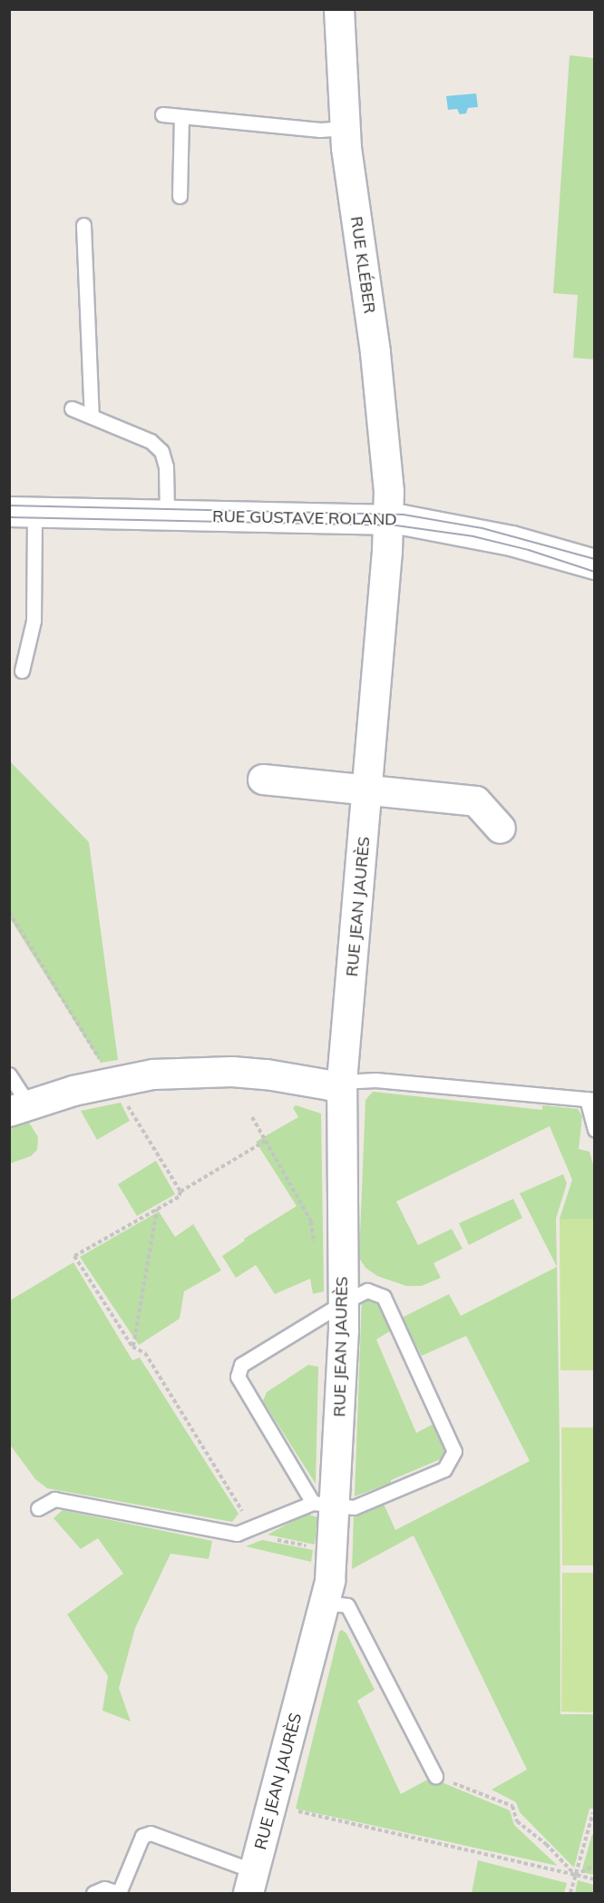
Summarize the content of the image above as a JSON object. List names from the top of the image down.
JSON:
{
  "streets": {
    "street": ["RUE KLÉBER", "RUE GUSTAVE ROLAND", "RUE JEAN JAURÈS"]
  },
  "crossings": [
    ["RUE KLÉBER", "RUE GUSTAVE ROLAND"],
    ["RUE KLÉBER", "RUE JEAN JAURÈS"],
    ["RUE GUSTAVE ROLAND", "RUE JEAN JAURÈS"]
  ]
}
